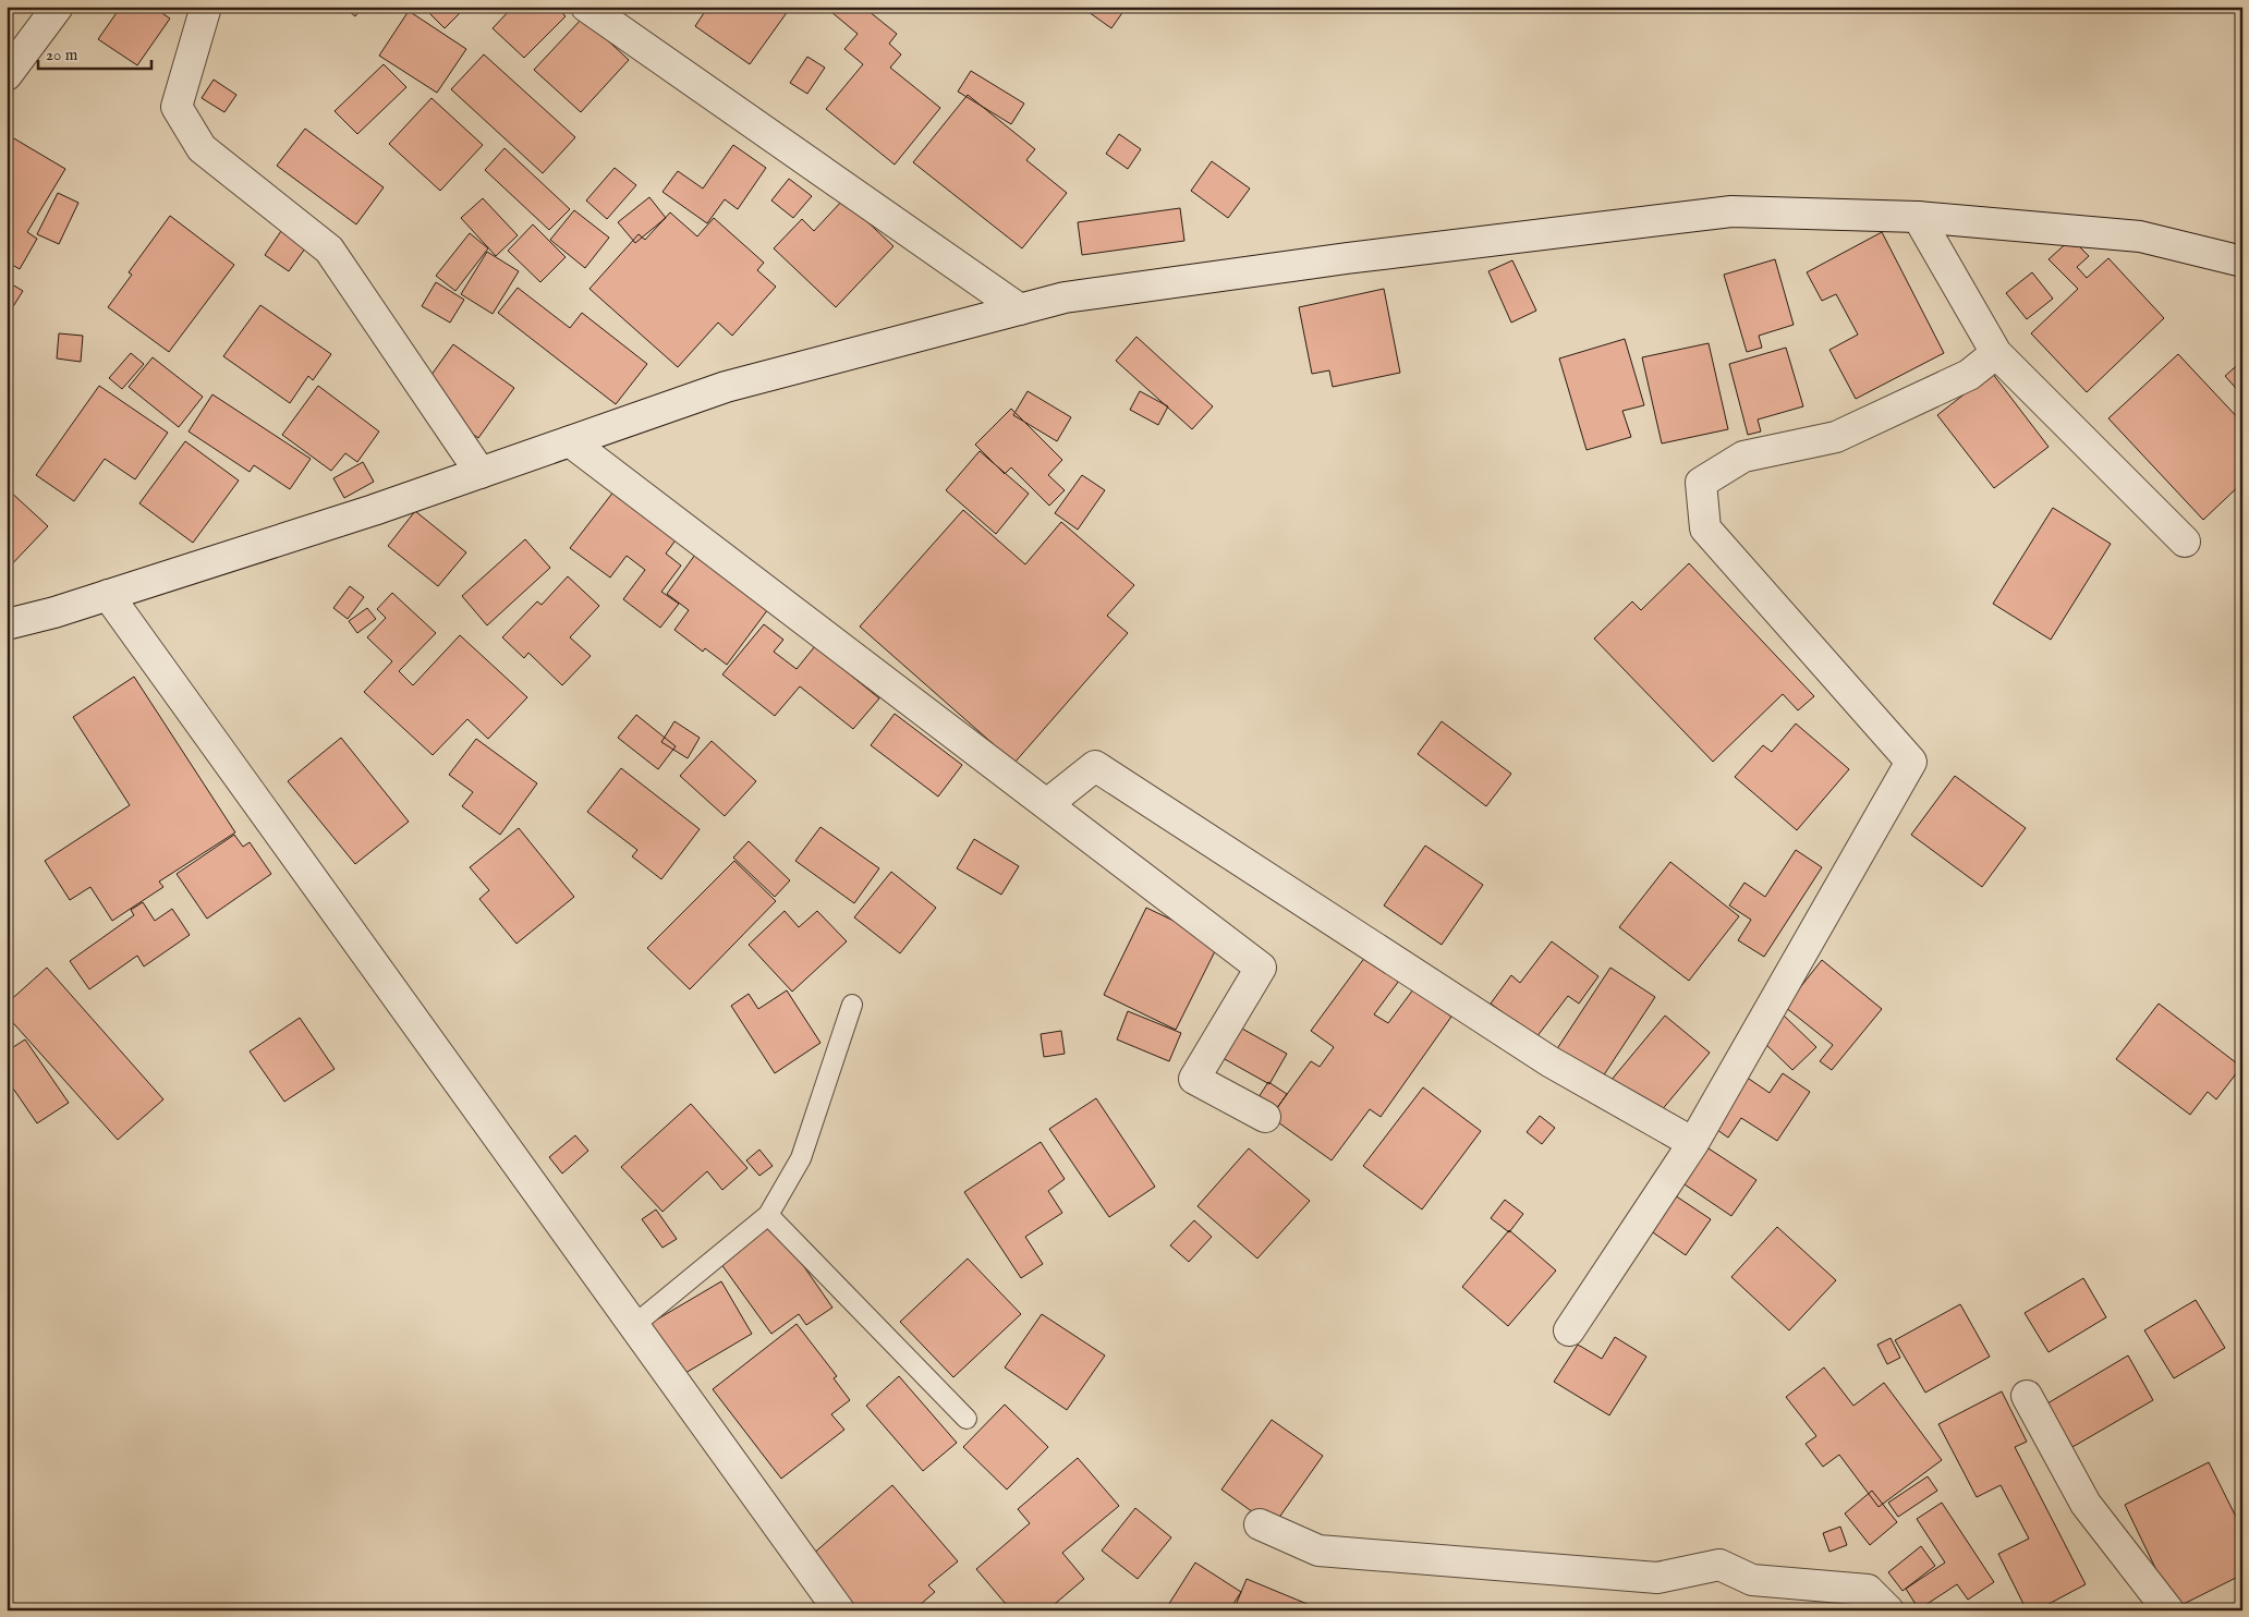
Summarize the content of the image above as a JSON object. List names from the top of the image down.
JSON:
{
  "scale_bar": "20 m"
}
